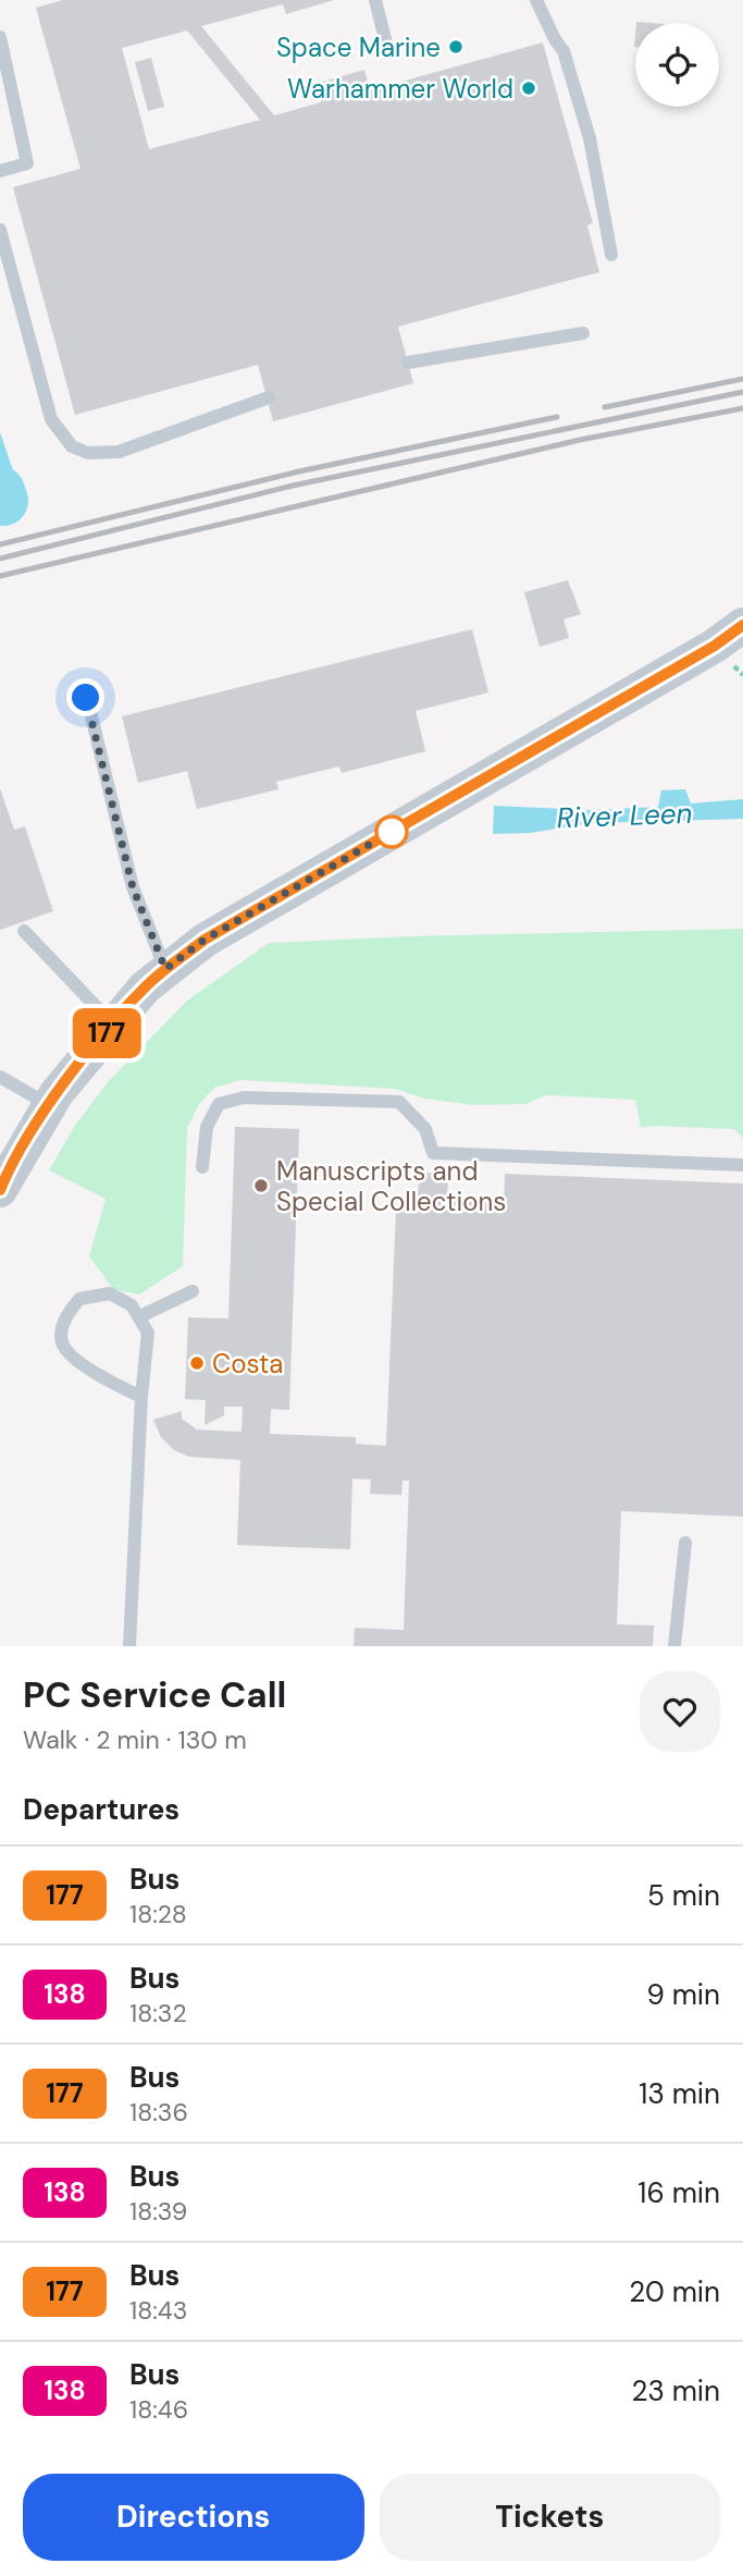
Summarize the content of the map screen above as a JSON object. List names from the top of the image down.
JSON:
{
  "water": ["River Leen"],
  "places": [
    "Space Marine",
    "Warhammer World",
    "Manuscripts and Special Collections",
    "Costa"
  ],
  "lines": ["bus line 177"],
  "page": {
    "on_map": "177",
    "heading": [
      ["PC Service Call", "Walk · 2 min · 130 m"],
      "Departures"
    ],
    "list": [
      {
        "mark": "177",
        "name": "Bus",
        "note": "18:28",
        "value": "5 min"
      },
      {
        "mark": "138",
        "name": "Bus",
        "note": "18:32",
        "value": "9 min"
      },
      {
        "mark": "177",
        "name": "Bus",
        "note": "18:36",
        "value": "13 min"
      },
      {
        "mark": "138",
        "name": "Bus",
        "note": "18:39",
        "value": "16 min"
      },
      {
        "mark": "177",
        "name": "Bus",
        "note": "18:43",
        "value": "20 min"
      },
      {
        "mark": "138",
        "name": "Bus",
        "note": "18:46",
        "value": "23 min"
      }
    ],
    "buttons": ["Directions", "Tickets"]
  }
}
